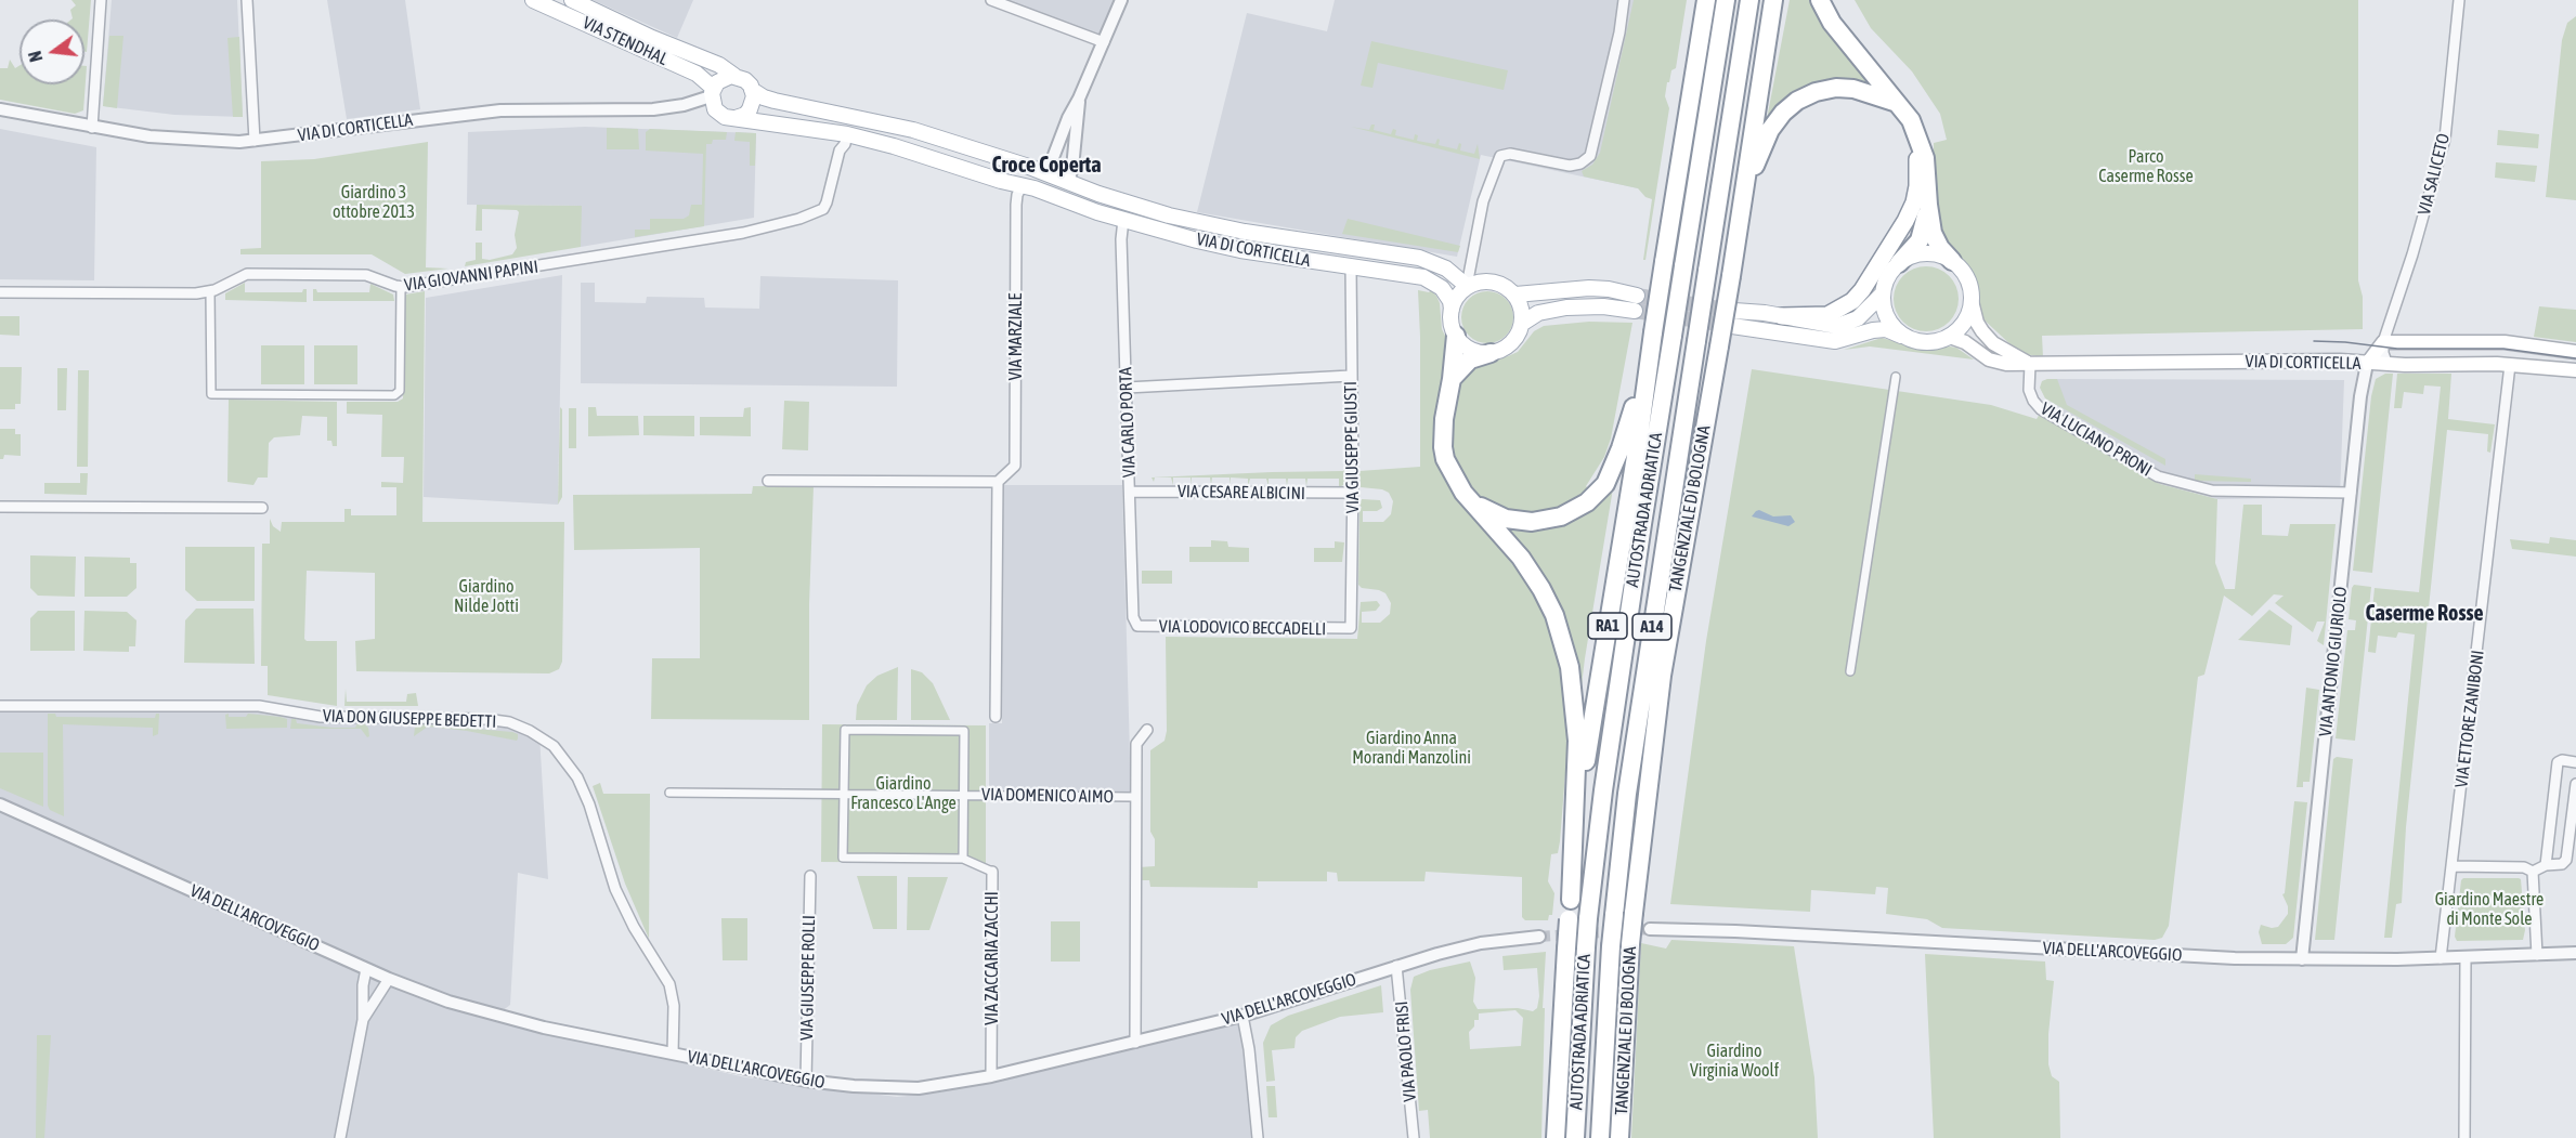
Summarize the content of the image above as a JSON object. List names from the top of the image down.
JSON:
{
  "streets": {
    "highway": [
      "TANGENZIALE DI BOLOGNA",
      "AUTOSTRADA ADRIATICA",
      "RA1",
      "A14"
    ],
    "main road": ["VIA STENDHAL", "VIA DI CORTICELLA"],
    "street": [
      "VIA SALICETO",
      "VIA GIOVANNI PAPINI",
      "VIA MARZIALE",
      "VIA CARLO PORTA",
      "VIA LUCIANO PRONI",
      "VIA GIUSEPPE GIUSTI",
      "VIA CESARE ALBICINI",
      "VIA LODOVICO BECCADELLI",
      "VIA ANTONIO GIURIOLO",
      "VIA DON GIUSEPPE BEDETTI",
      "VIA ETTORE ZANIBONI",
      "VIA DOMENICO AIMO",
      "VIA DELL'ARCOVEGGIO",
      "VIA ZACCARIA ZACCHI",
      "VIA GIUSEPPE ROLLI",
      "VIA PAOLO FRISI"
    ]
  },
  "crossings": [
    ["VIA STENDHAL", "VIA DI CORTICELLA"],
    ["VIA DI CORTICELLA", "VIA SALICETO"],
    ["VIA DI CORTICELLA", "VIA GIOVANNI PAPINI"],
    ["VIA DI CORTICELLA", "VIA MARZIALE"],
    ["VIA DI CORTICELLA", "VIA CARLO PORTA"],
    ["VIA DI CORTICELLA", "VIA LUCIANO PRONI"],
    ["VIA DI CORTICELLA", "VIA GIUSEPPE GIUSTI"],
    ["VIA DI CORTICELLA", "VIA ANTONIO GIURIOLO"],
    ["VIA DI CORTICELLA", "VIA ETTORE ZANIBONI"],
    ["VIA CARLO PORTA", "VIA CESARE ALBICINI"],
    ["VIA CARLO PORTA", "VIA LODOVICO BECCADELLI"],
    ["VIA LUCIANO PRONI", "VIA ANTONIO GIURIOLO"],
    ["VIA GIUSEPPE GIUSTI", "VIA CESARE ALBICINI"],
    ["VIA GIUSEPPE GIUSTI", "VIA LODOVICO BECCADELLI"],
    ["VIA ANTONIO GIURIOLO", "VIA DELL'ARCOVEGGIO"],
    ["VIA DON GIUSEPPE BEDETTI", "VIA DELL'ARCOVEGGIO"],
    ["VIA ETTORE ZANIBONI", "VIA DELL'ARCOVEGGIO"],
    ["VIA DOMENICO AIMO", "VIA DELL'ARCOVEGGIO"],
    ["VIA DELL'ARCOVEGGIO", "VIA ZACCARIA ZACCHI"],
    ["VIA DELL'ARCOVEGGIO", "VIA GIUSEPPE ROLLI"],
    ["VIA DELL'ARCOVEGGIO", "VIA PAOLO FRISI"]
  ],
  "districts": ["Croce Coperta", "Caserme Rosse"],
  "parks": [
    "Parco Caserme Rosse",
    "Giardino 3 ottobre 2013",
    "Giardino Nilde Jotti",
    "Giardino Anna Morandi Manzolini",
    "Giardino Francesco L'Ange",
    "Giardino Maestre di Monte Sole",
    "Giardino Virginia Woolf"
  ],
  "north": "left"
}
